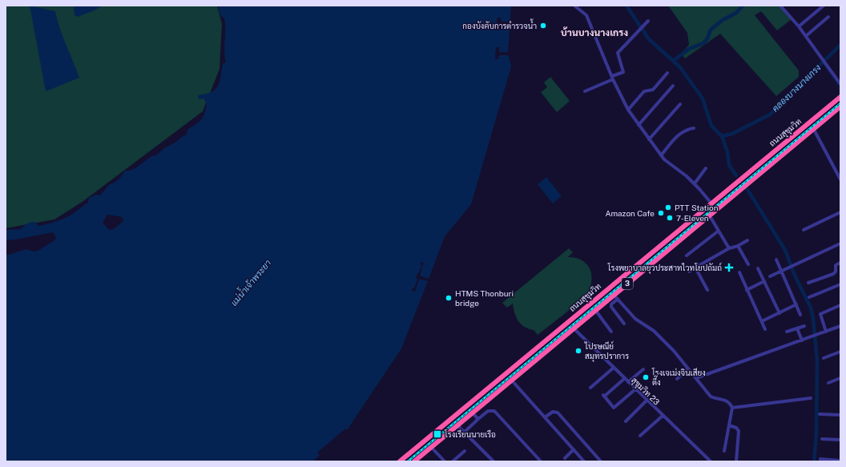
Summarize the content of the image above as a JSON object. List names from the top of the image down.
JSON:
{
  "streets": {
    "highway": ["ถนนสุขุมวิท", "3"],
    "street": ["สุขุมวิท 23"]
  },
  "crossings": [
    ["ถนนสุขุมวิท", "สุขุมวิท 23"]
  ],
  "districts": ["บ้านบางนางเกรง"],
  "water": ["คลองบางนางเกรง", "แม่น้ำเจ้าพระยา"],
  "places": {
    "other": [
      "กองบังคับการตำรวจน้ำ",
      "PTT Station",
      "Amazon Cafe",
      "7-Eleven",
      "HTMS Thonburi bridge",
      "ไปรษณีย์ สมุทรปราการ",
      "โรงเจเม่งจินเสียง ตึ๊ง"
    ],
    "health": ["โรงพยาบาลยุวประสาทไวทโยปถัมถ์"],
    "transit": ["โรงเรียนนายเรือ"]
  }
}
